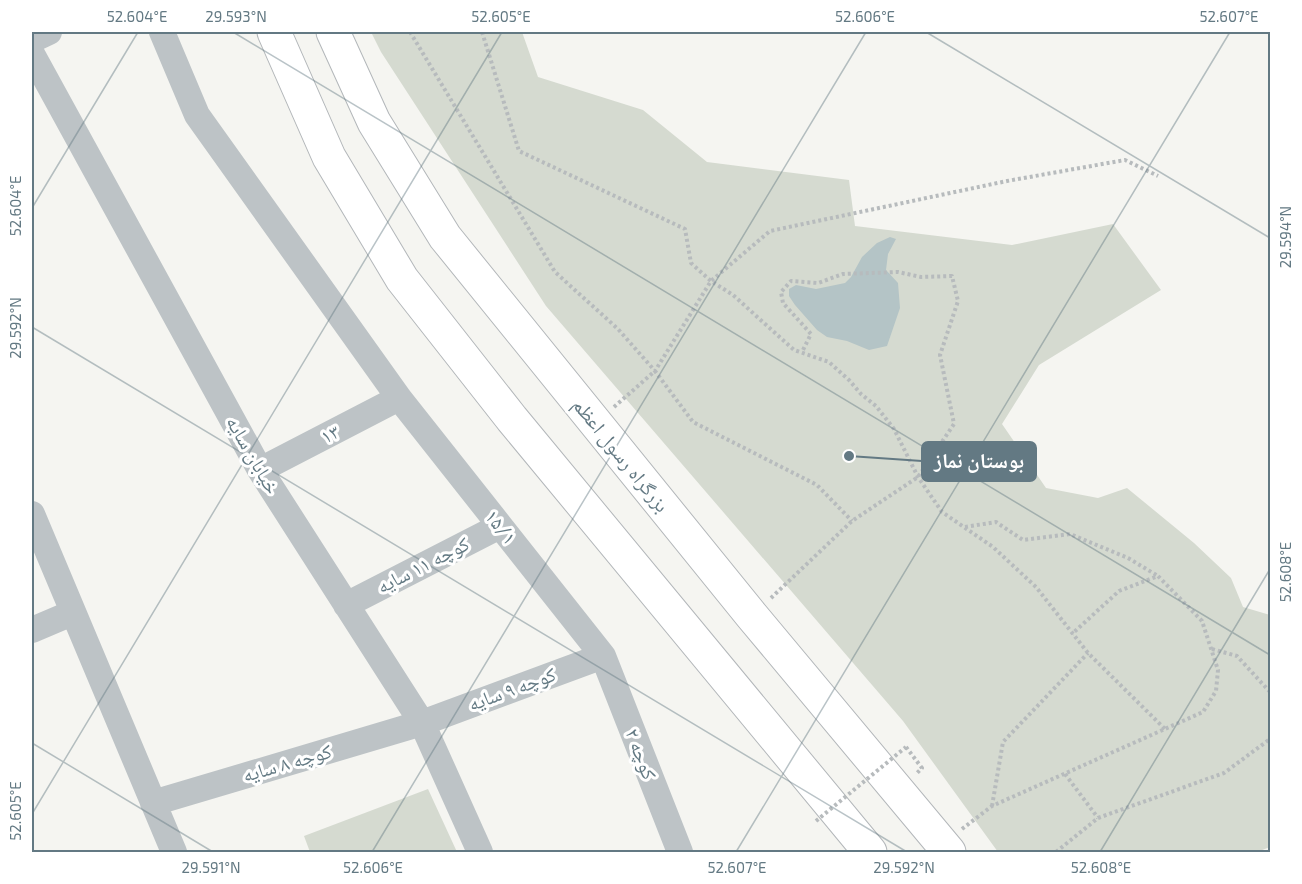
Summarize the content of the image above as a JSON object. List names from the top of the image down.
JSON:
{
  "streets": {
    "highway": ["بزرگراه رسول اعظم"],
    "street": [
      "۱۳",
      "خیابان سایه",
      "۱۵/۱",
      "کوچه ۱۱ سایه",
      "کوچه ۹ سایه",
      "کوچه ۲",
      "کوچه ۸ سایه"
    ]
  },
  "crossings": [
    ["۱۳", "خیابان سایه"],
    ["۱۳", "۱۵/۱"],
    ["خیابان سایه", "کوچه ۱۱ سایه"],
    ["خیابان سایه", "کوچه ۹ سایه"],
    ["خیابان سایه", "کوچه ۸ سایه"],
    ["۱۵/۱", "کوچه ۱۱ سایه"],
    ["۱۵/۱", "کوچه ۹ سایه"],
    ["۱۵/۱", "کوچه ۲"],
    ["کوچه ۹ سایه", "کوچه ۲"],
    ["کوچه ۹ سایه", "کوچه ۸ سایه"]
  ],
  "places": ["بوستان نماز"],
  "coordinates": [
    "52.604°E",
    "29.593°N",
    "52.605°E",
    "52.606°E",
    "52.607°E",
    "29.594°N",
    "29.592°N",
    "52.608°E",
    "29.591°N"
  ]
}
